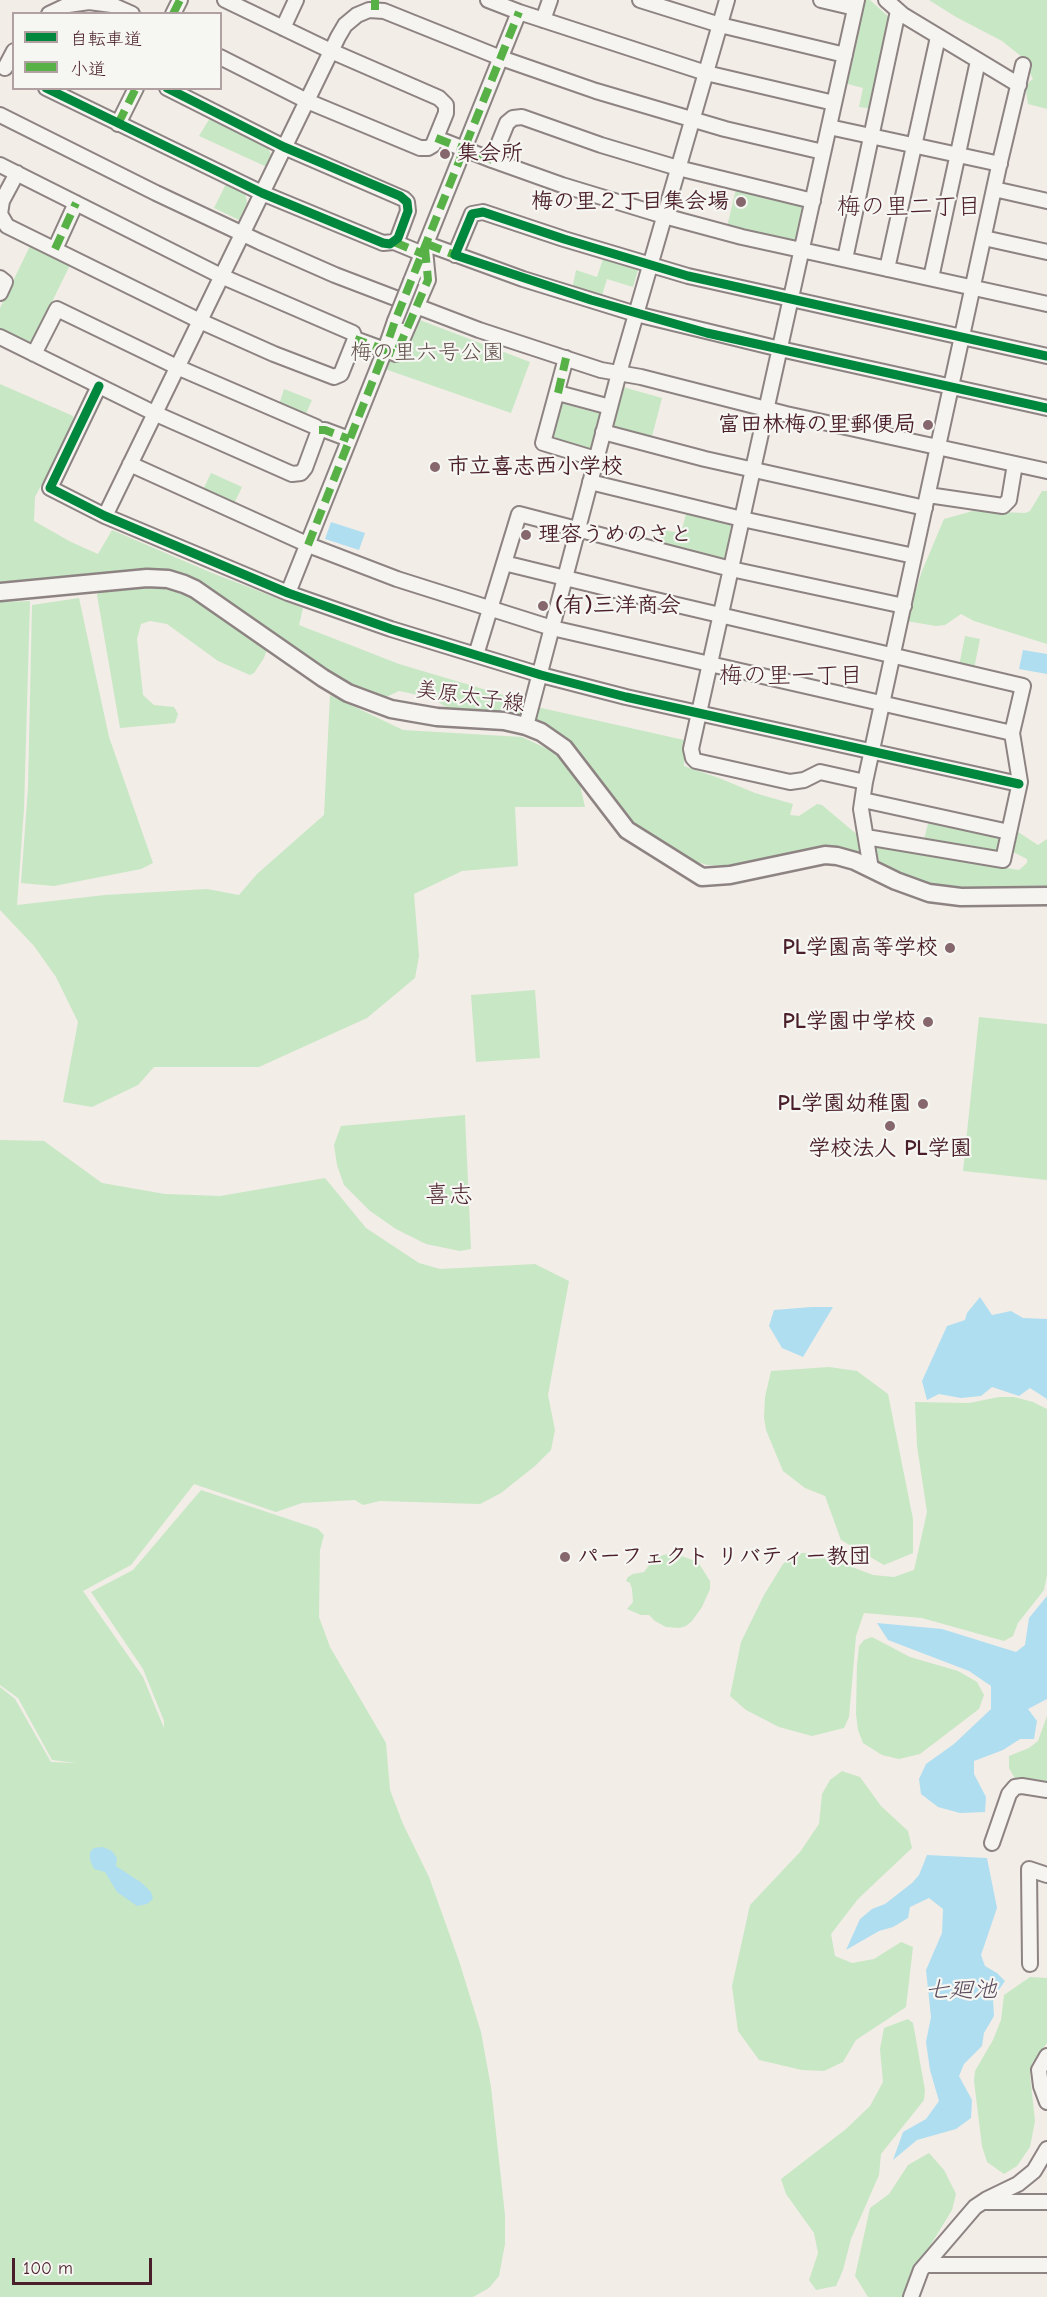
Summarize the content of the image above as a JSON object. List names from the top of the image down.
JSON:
{
  "streets": {
    "main road": ["美原太子線"]
  },
  "districts": ["梅の里二丁目", "梅の里一丁目", "喜志"],
  "water": ["七廻池"],
  "parks": ["梅の里六号公園"],
  "places": [
    "集会所",
    "梅の里２丁目集会場",
    "富田林梅の里郵便局",
    "市立喜志西小学校",
    "理容うめのさと",
    "(有)三洋商会",
    "PL学園高等学校",
    "PL学園中学校",
    "PL学園幼稚園",
    "学校法人 PL学園",
    "パーフェクト リバティー教団"
  ],
  "legend": ["自転車道", "小道"],
  "scale_bar": "100 m"
}
